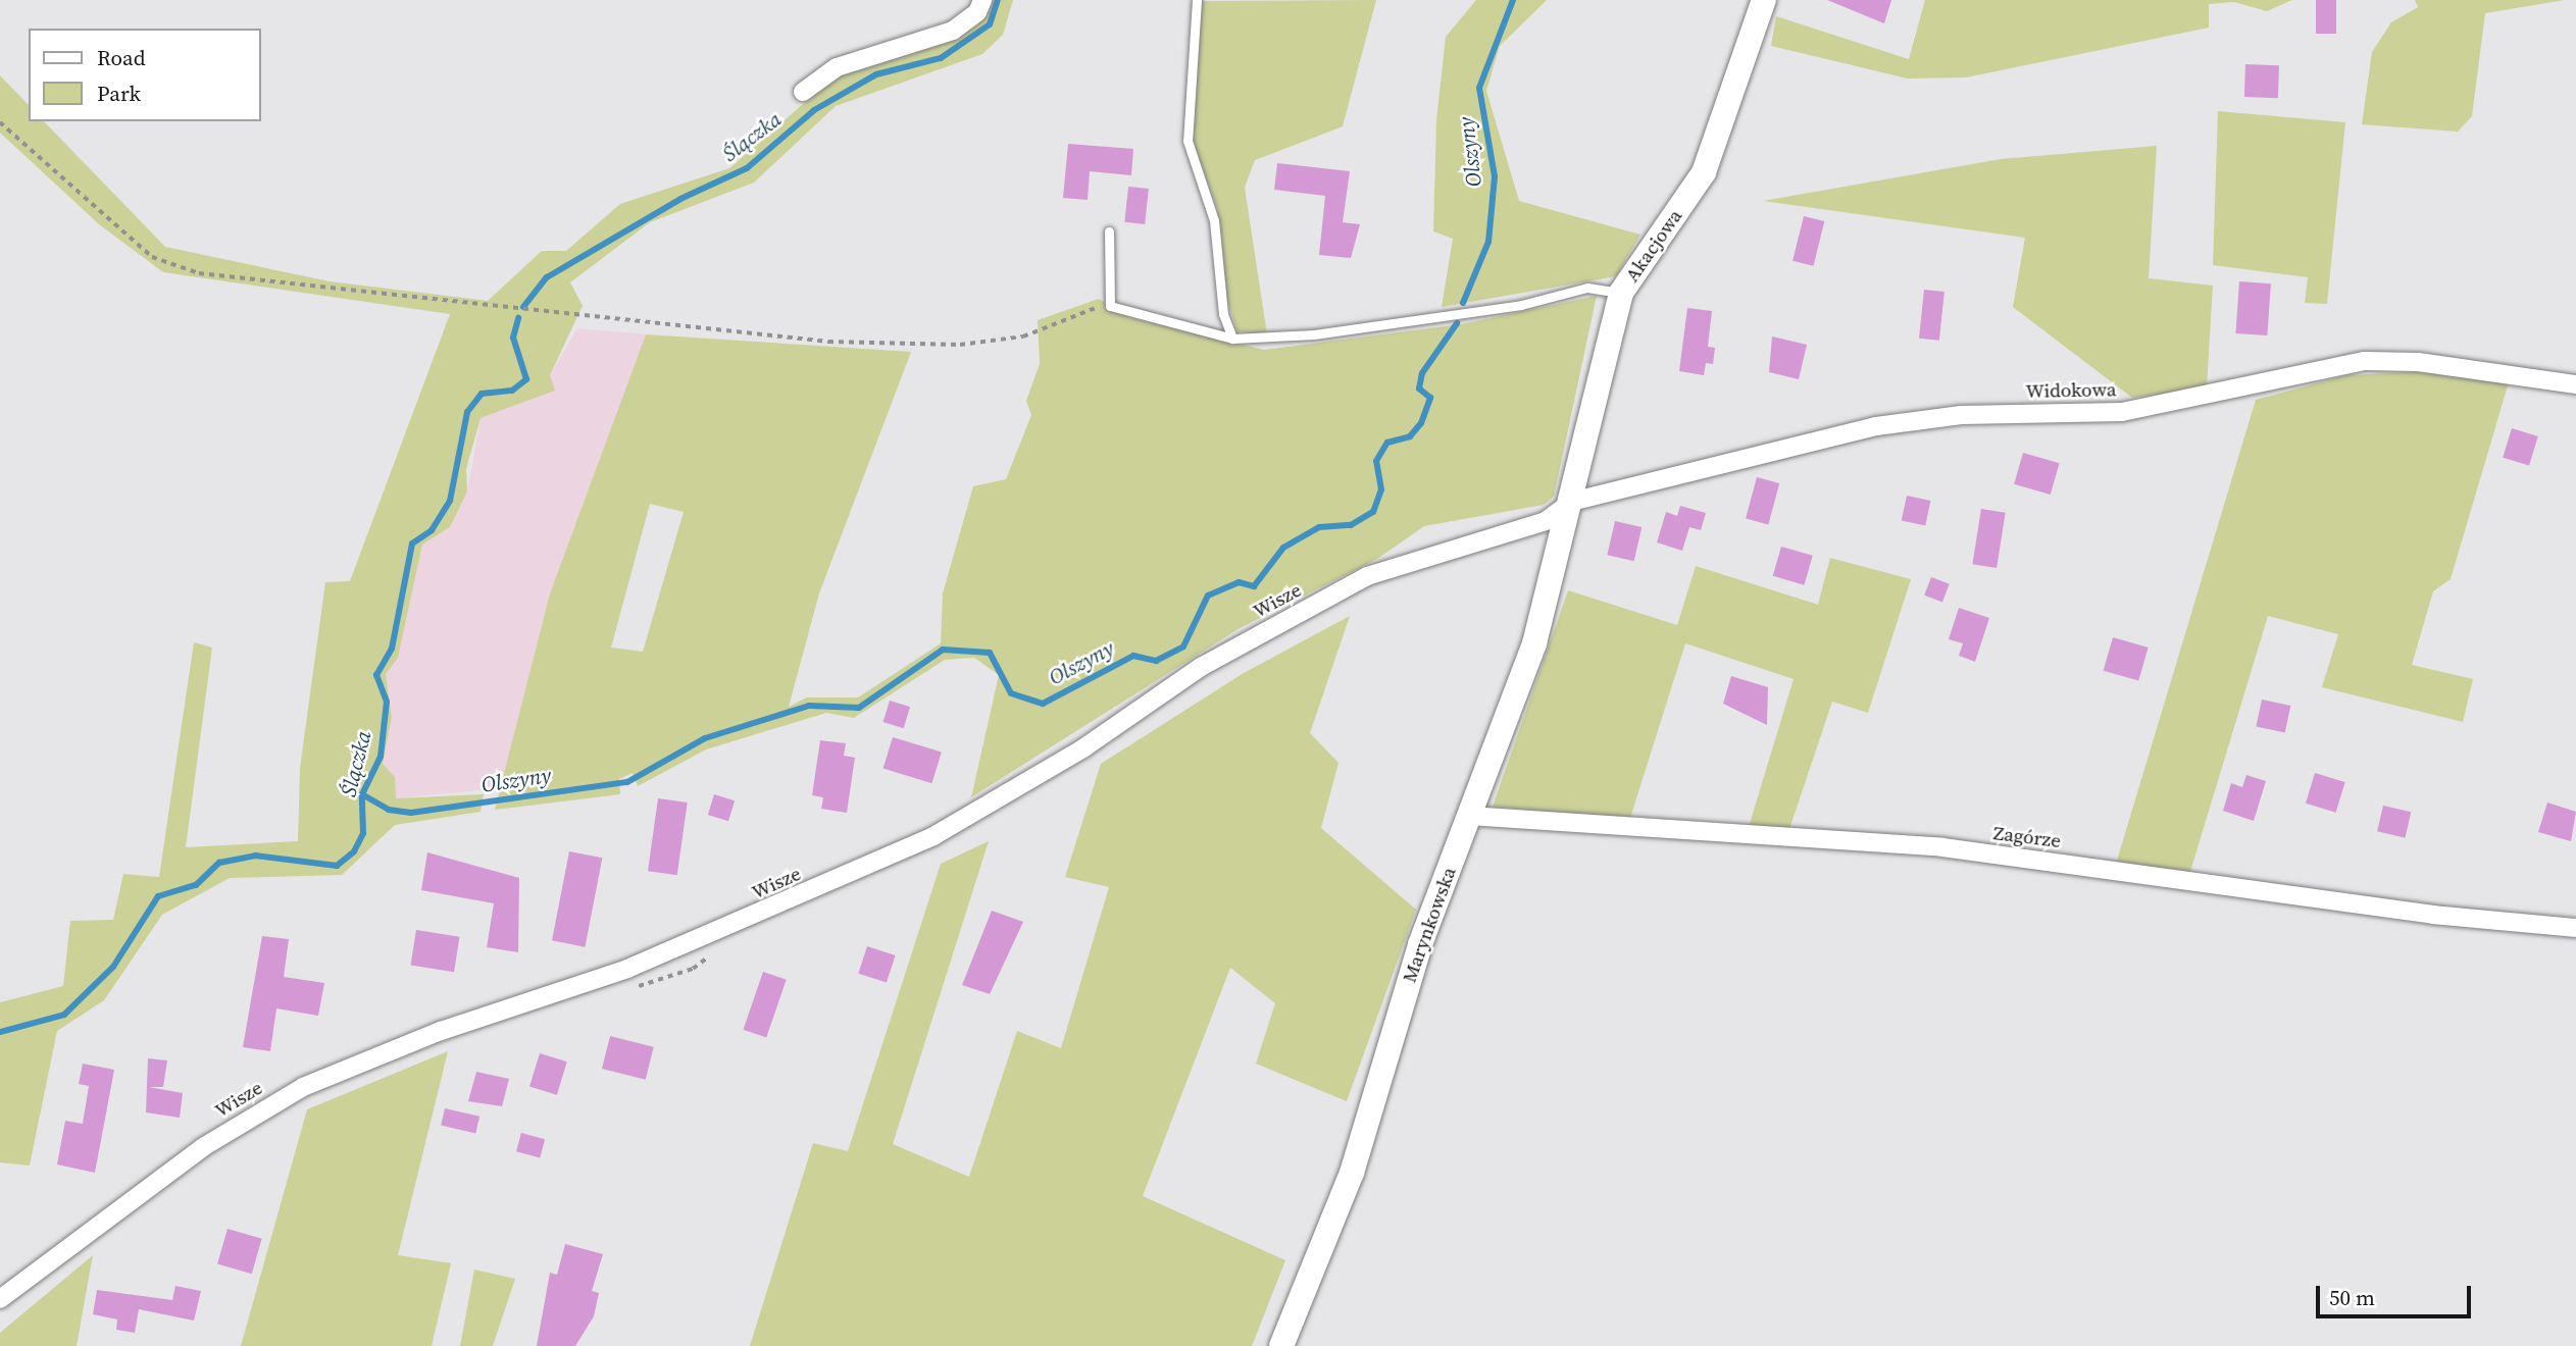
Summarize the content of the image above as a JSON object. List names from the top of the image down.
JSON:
{
  "streets": {
    "street": [
      "Akacjowa",
      "Widokowa",
      "Wisze",
      "Zagórze",
      "Marynkowska"
    ]
  },
  "crossings": [
    ["Akacjowa", "Widokowa"],
    ["Akacjowa", "Wisze"],
    ["Akacjowa", "Marynkowska"],
    ["Widokowa", "Wisze"],
    ["Widokowa", "Marynkowska"],
    ["Wisze", "Marynkowska"],
    ["Zagórze", "Marynkowska"]
  ],
  "water": ["Ślączka", "Olszyny"],
  "legend": ["Road", "Park"],
  "scale_bar": "50 m"
}
